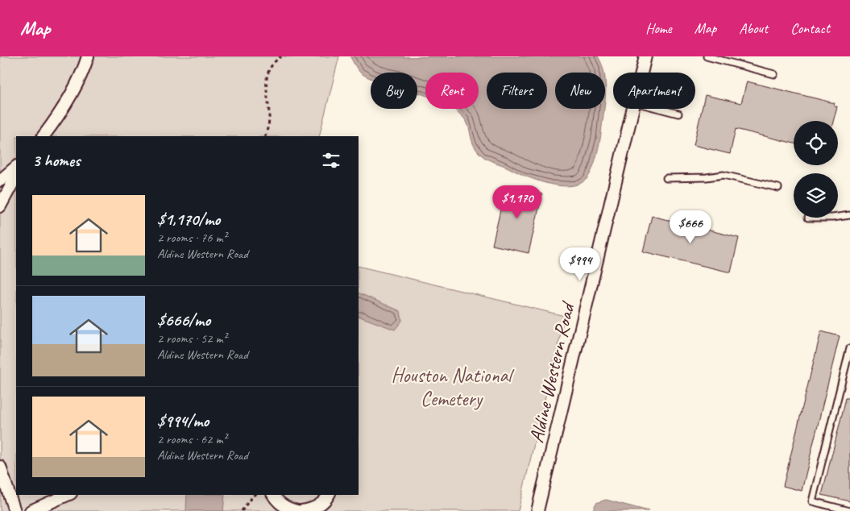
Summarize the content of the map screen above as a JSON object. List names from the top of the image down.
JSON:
{
  "streets": {
    "street": ["Aldine Western Road"]
  },
  "parks": ["Houston National Cemetery"],
  "page": {
    "header": "Map",
    "nav": [
      "Home",
      "Map",
      "About",
      "Contact"
    ],
    "chip": [
      "Buy",
      "Rent",
      "Filters",
      "New",
      "Apartment"
    ],
    "heading": "3 homes",
    "list": [
      {
        "name": "$1,170/mo",
        "note": "2 rooms · 76 m² · Aldine Western Road"
      },
      {
        "name": "$666/mo",
        "note": "2 rooms · 52 m² · Aldine Western Road"
      },
      {
        "name": "$994/mo",
        "note": "2 rooms · 62 m² · Aldine Western Road"
      }
    ],
    "price": ["$1,170", "$666", "$994"]
  }
}
